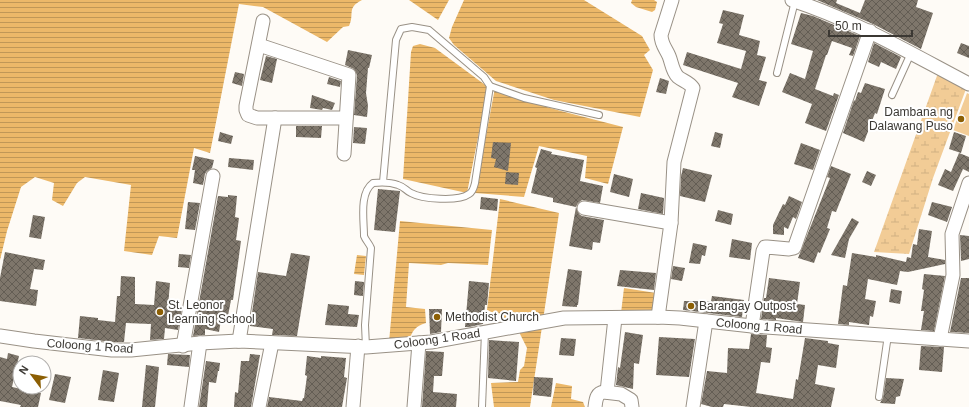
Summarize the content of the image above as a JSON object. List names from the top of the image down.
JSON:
{
  "streets": {
    "street": ["Coloong 1 Road"]
  },
  "places": [
    "Dambana ng Dalawang Puso",
    "Barangay Outpost",
    "St. Leonor Learning School",
    "Methodist Church"
  ],
  "scale_bar": "50 m",
  "north": "top left"
}
